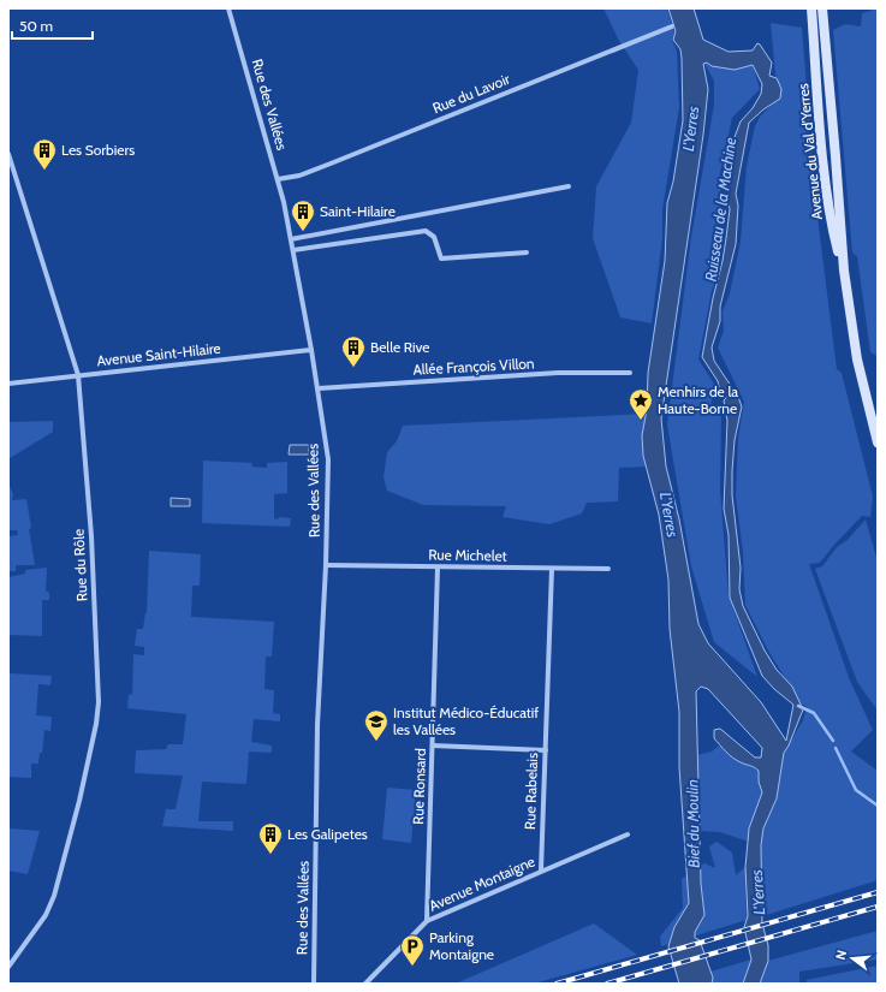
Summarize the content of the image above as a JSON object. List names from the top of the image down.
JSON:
{
  "streets": {
    "main road": ["Avenue du Val d'Yerres"],
    "street": [
      "Rue du Lavoir",
      "Rue des Vallées",
      "Avenue Saint-Hilaire",
      "Allée François Villon",
      "Rue Michelet",
      "Rue du Rôle",
      "Rue Ronsard",
      "Rue Rabelais",
      "Avenue Montaigne"
    ]
  },
  "crossings": [
    ["Rue du Lavoir", "Rue des Vallées"],
    ["Rue des Vallées", "Avenue Saint-Hilaire"],
    ["Rue des Vallées", "Allée François Villon"],
    ["Rue des Vallées", "Rue Michelet"],
    ["Avenue Saint-Hilaire", "Rue du Rôle"],
    ["Rue Michelet", "Rue Ronsard"],
    ["Rue Michelet", "Rue Rabelais"],
    ["Rue Ronsard", "Avenue Montaigne"],
    ["Rue Rabelais", "Avenue Montaigne"]
  ],
  "water": ["L'Yerres", "Ruisseau de la Machine", "Bief du Moulin"],
  "places": {
    "building": [
      "Les Sorbiers",
      "Saint-Hilaire",
      "Belle Rive",
      "Les Galipetes"
    ],
    "place": ["Menhirs de la Haute-Borne"],
    "school or university": ["Institut Médico-Éducatif les Vallées"],
    "parking": ["Parking Montaigne"]
  },
  "scale_bar": "50 m",
  "north": "left"
}
